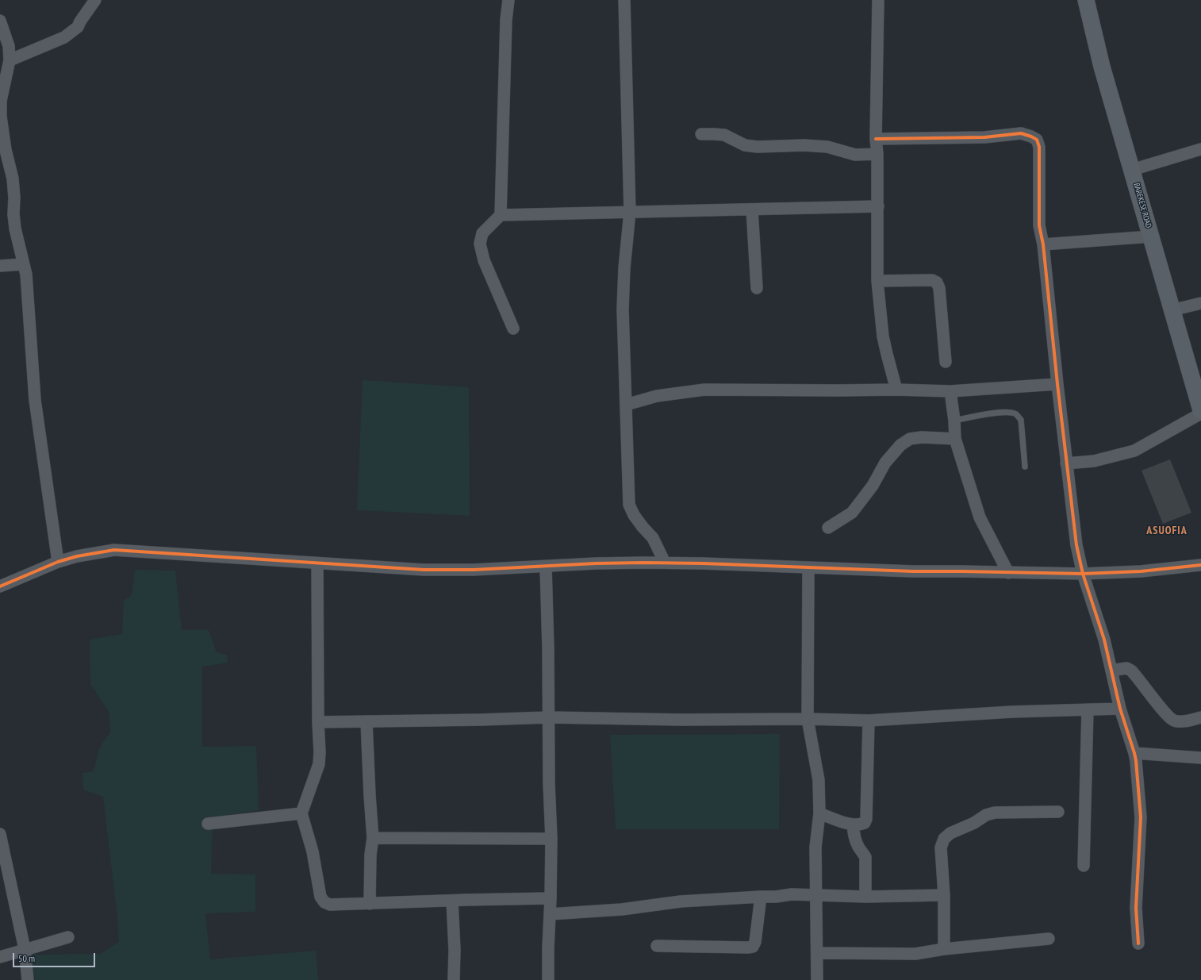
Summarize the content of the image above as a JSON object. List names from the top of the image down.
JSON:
{
  "streets": {
    "main road": ["BAREKESE ROAD"]
  },
  "districts": ["ASUOFIA"],
  "scale_bar": "50 m"
}
